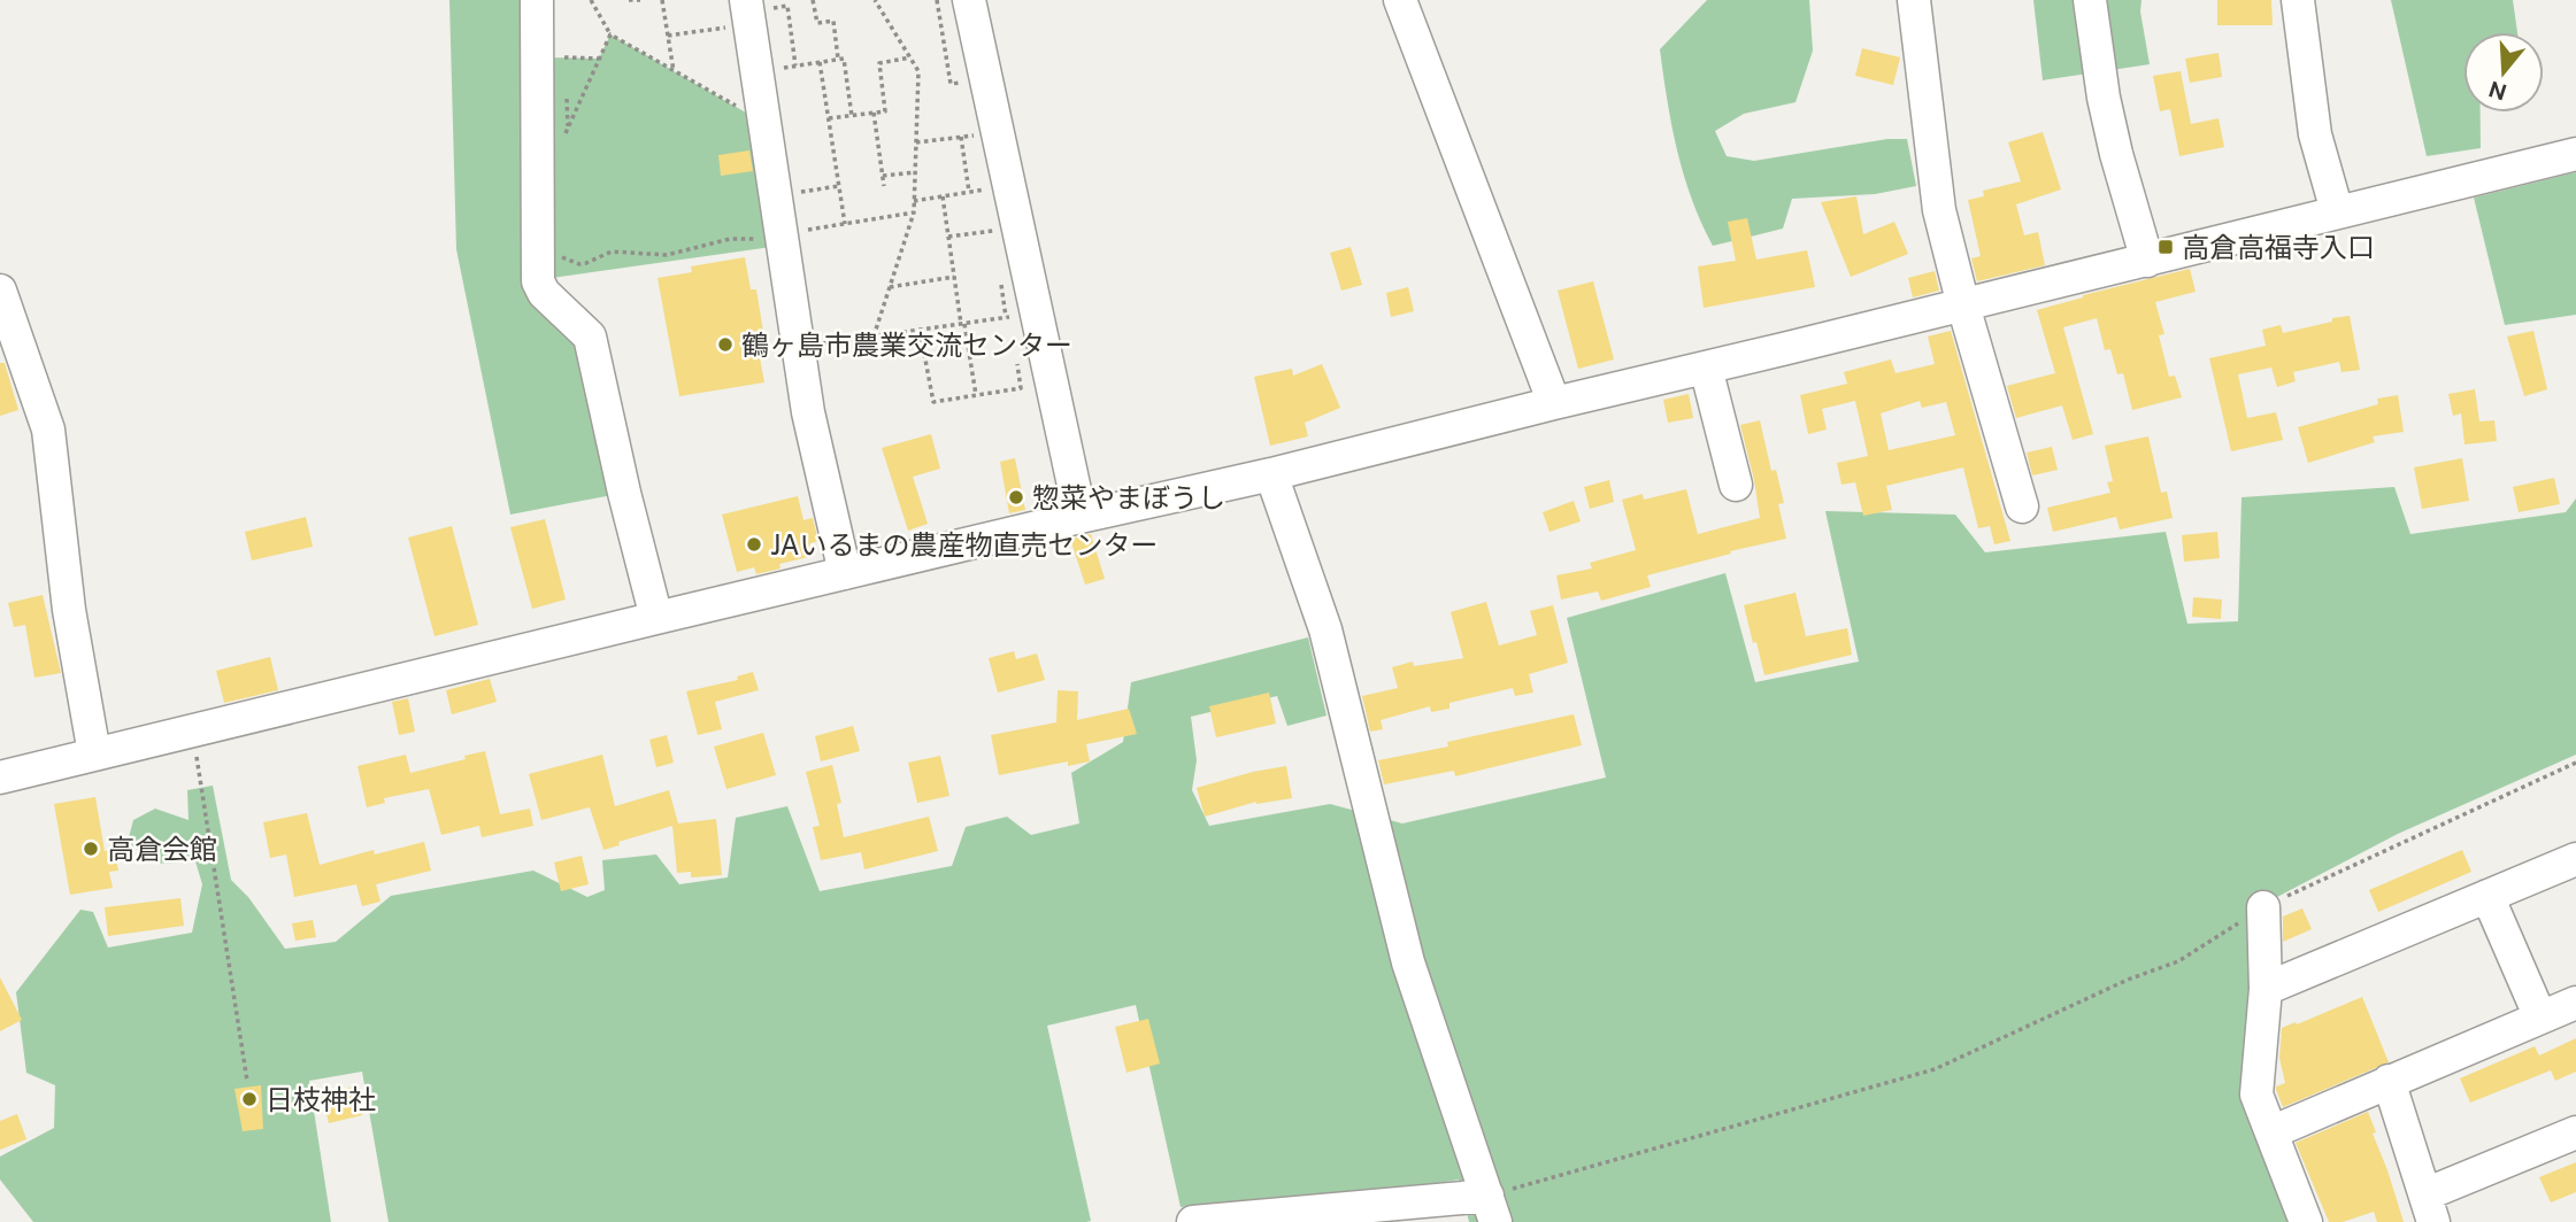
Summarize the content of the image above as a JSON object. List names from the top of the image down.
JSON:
{
  "places": {
    "transit": ["高倉高福寺入口"],
    "other": [
      "鶴ヶ島市農業交流センター",
      "惣菜やまぼうし",
      "JAいるまの農産物直売センター",
      "高倉会館",
      "日枝神社"
    ]
  },
  "north": "bottom"
}
